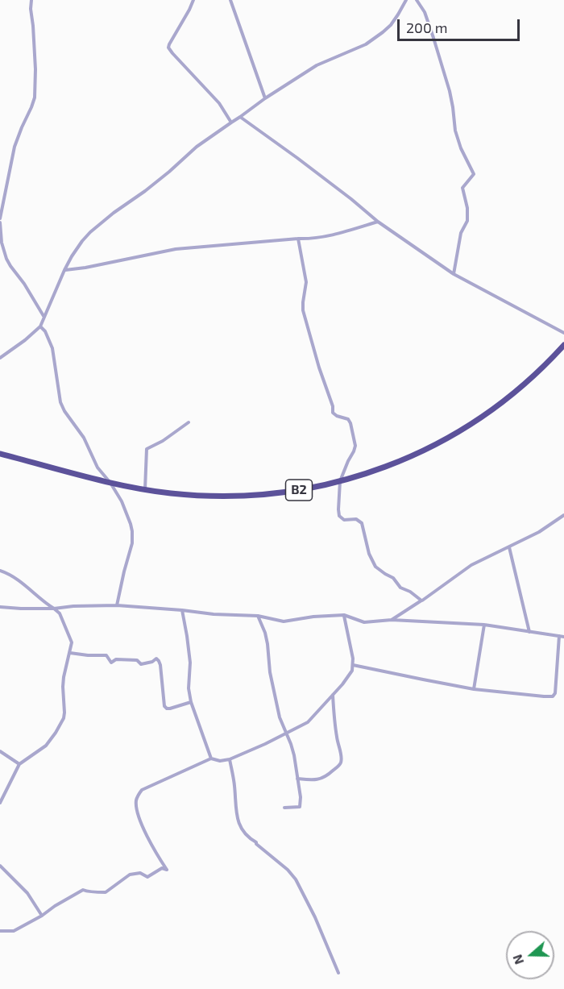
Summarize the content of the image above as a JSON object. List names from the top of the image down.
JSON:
{
  "streets": {
    "highway": ["B2"]
  },
  "scale_bar": "200 m",
  "north": "left"
}
